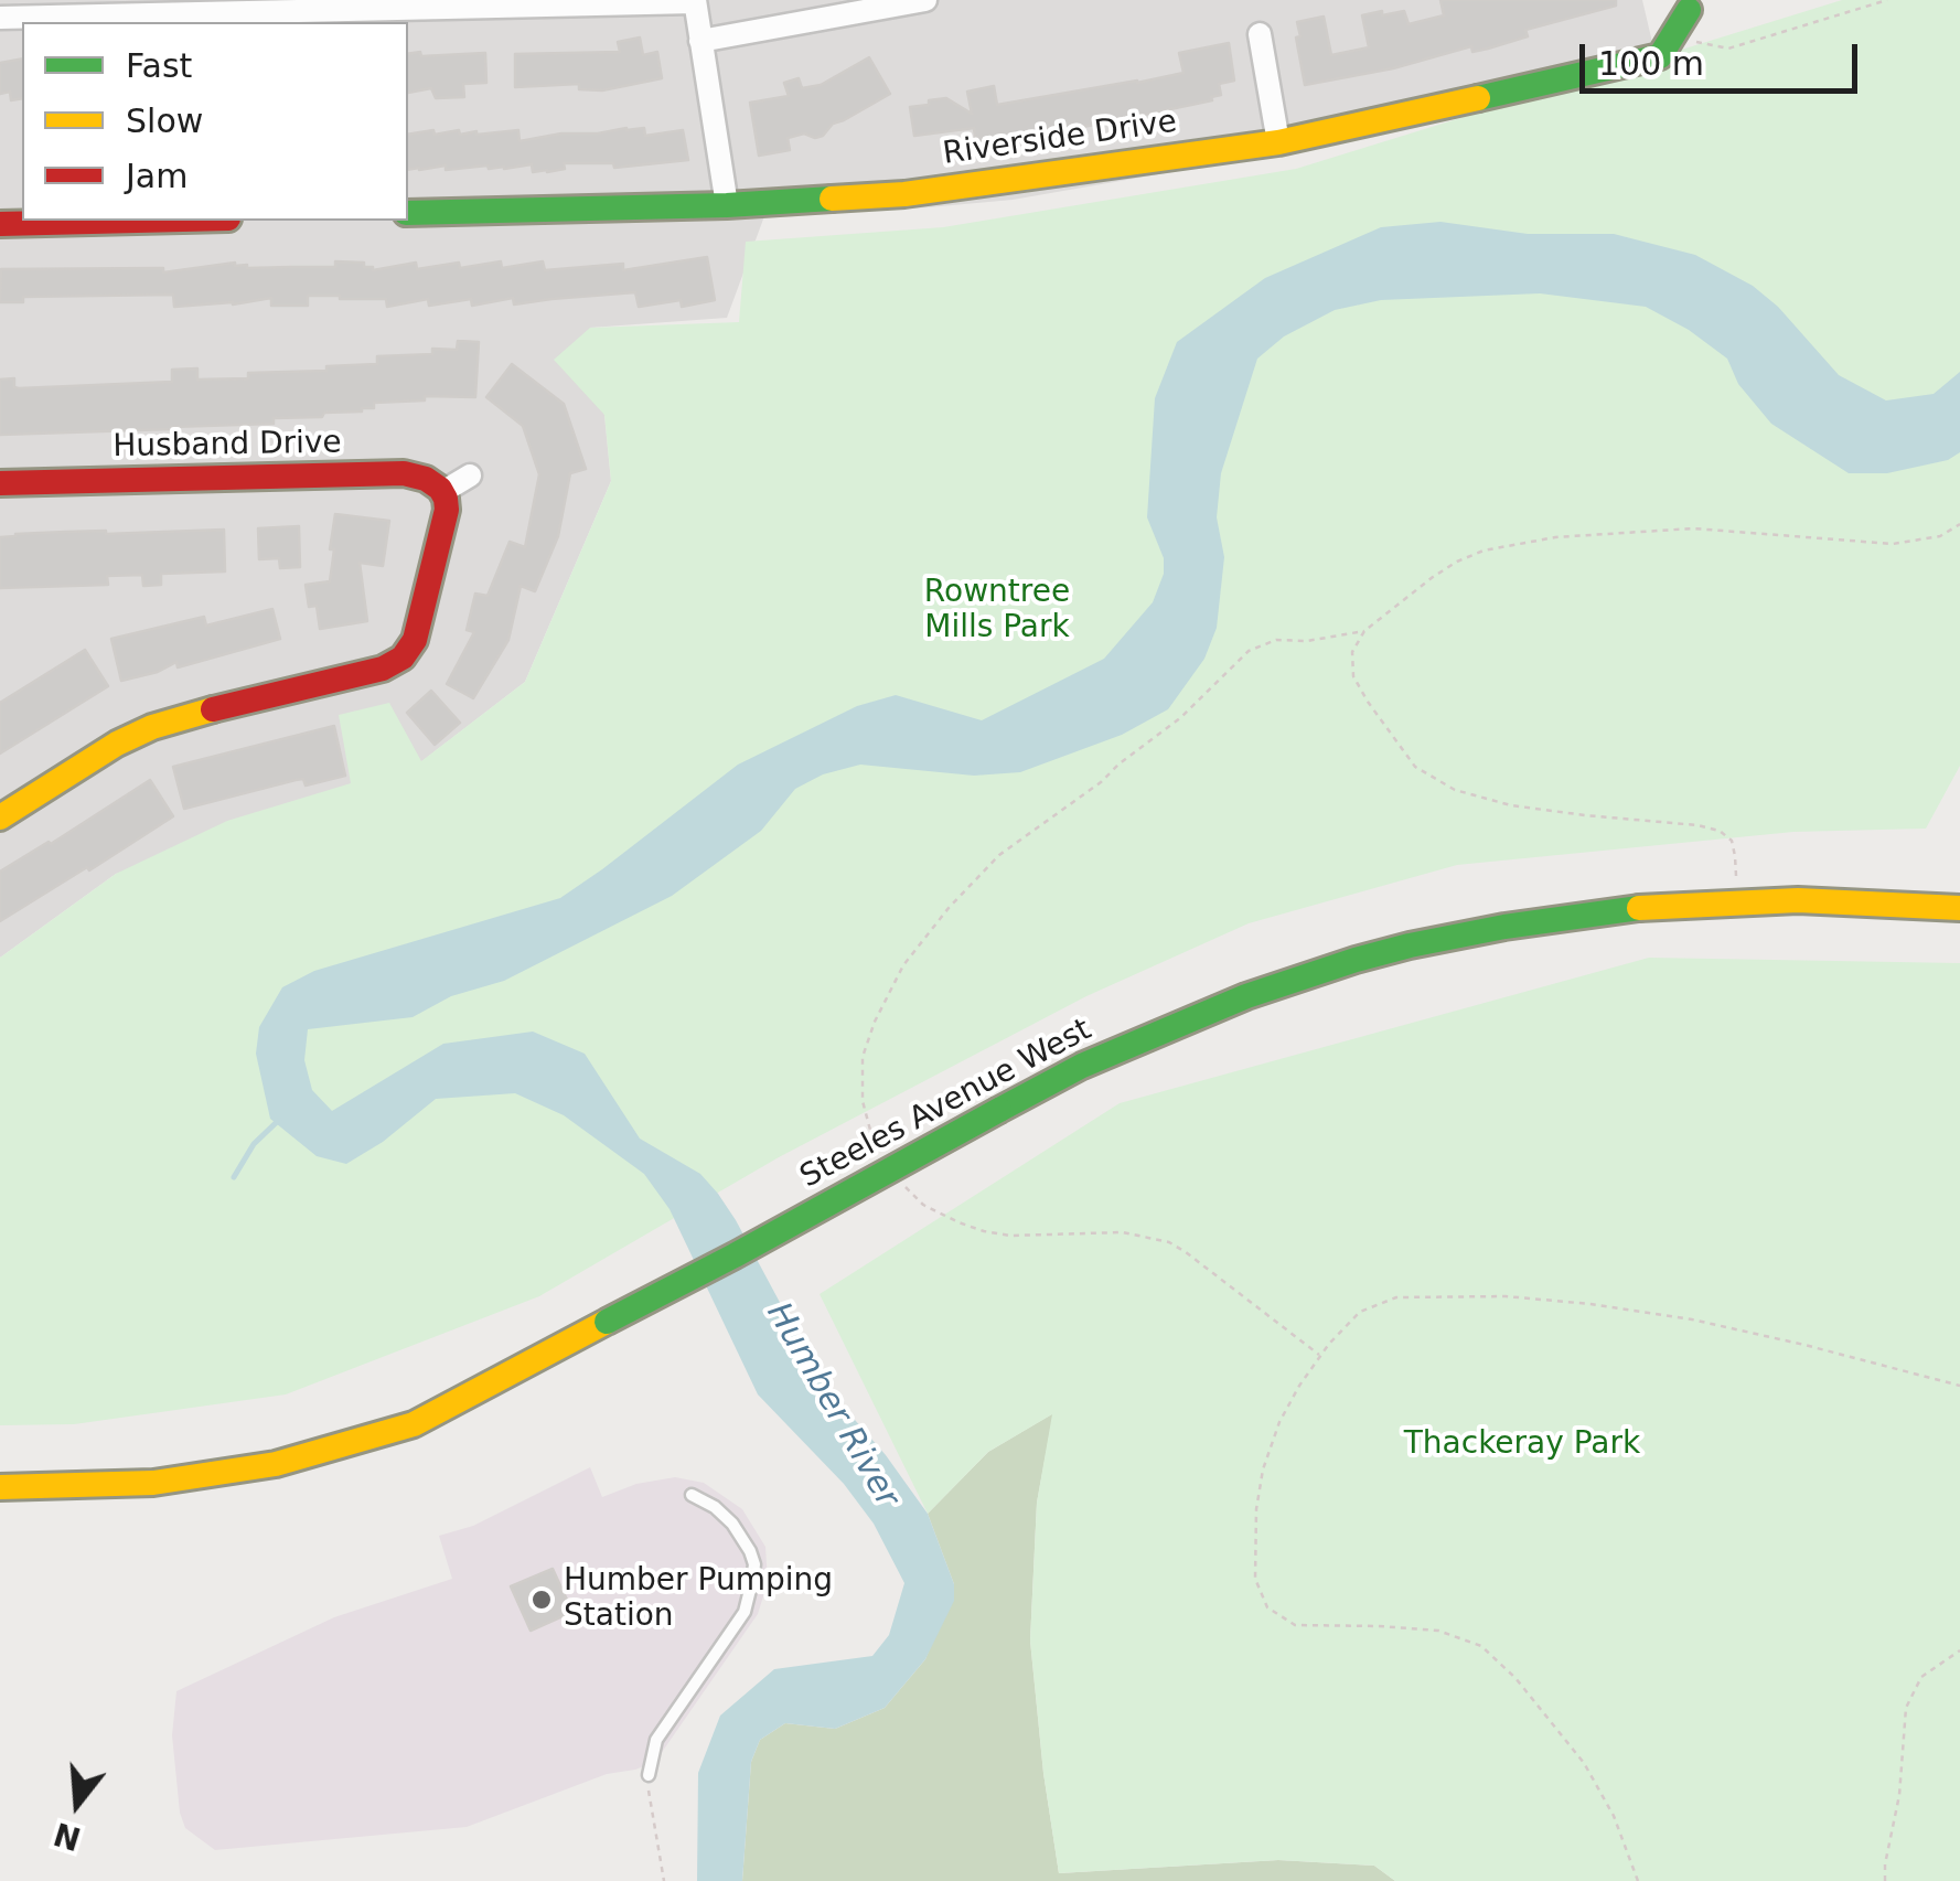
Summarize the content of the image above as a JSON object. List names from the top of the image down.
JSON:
{
  "streets": {
    "street": ["Riverside Drive", "Husband Drive", "Steeles Avenue West"]
  },
  "water": ["Humber River"],
  "parks": ["Rowntree Mills Park", "Thackeray Park"],
  "places": ["Humber Pumping Station"],
  "legend": ["Fast", "Slow", "Jam"],
  "scale_bar": "100 m",
  "north": "bottom"
}
